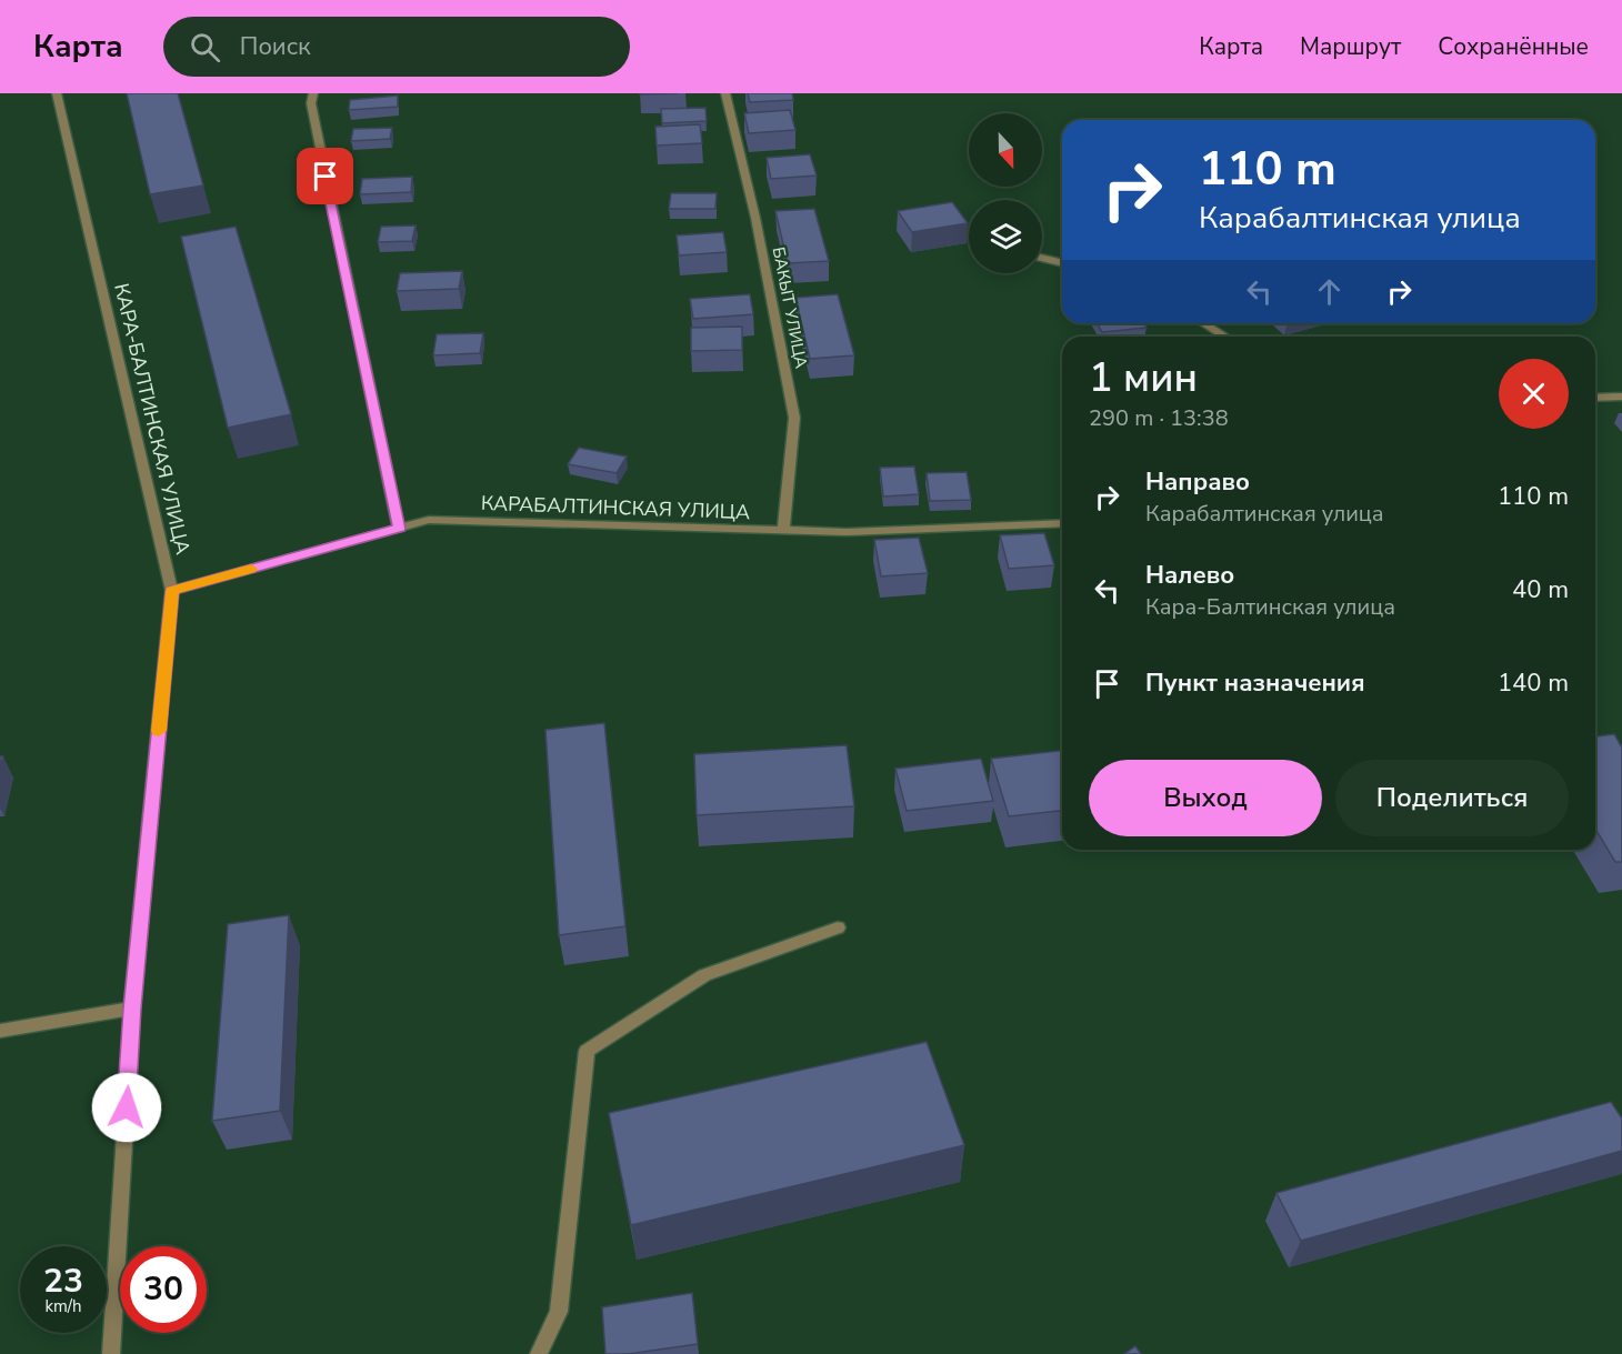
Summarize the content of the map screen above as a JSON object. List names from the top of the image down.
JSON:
{
  "streets": {
    "street": ["БАКЫТ УЛИЦА", "КАРА-БАЛТИНСКАЯ УЛИЦА", "КАРАБАЛТИНСКАЯ УЛИЦА"]
  },
  "crossings": [
    ["БАКЫТ УЛИЦА", "КАРАБАЛТИНСКАЯ УЛИЦА"],
    ["КАРА-БАЛТИНСКАЯ УЛИЦА", "КАРАБАЛТИНСКАЯ УЛИЦА"]
  ],
  "north": "bottom",
  "page": {
    "header": "Карта",
    "search": "Поиск",
    "nav": ["Карта", "Маршрут", "Сохранённые"],
    "turn": ["110 m", "Карабалтинская улица"],
    "heading": ["1 мин", "290 m · 13:38"],
    "list": [
      {
        "name": "Направо",
        "note": "Карабалтинская улица",
        "value": "110 m"
      },
      {
        "name": "Налево",
        "note": "Кара-Балтинская улица",
        "value": "40 m"
      },
      {
        "name": "Пункт назначения",
        "value": "140 m"
      }
    ],
    "buttons": ["Выход", "Поделиться"],
    "speed": "23 km/h",
    "limit": "30"
  }
}
